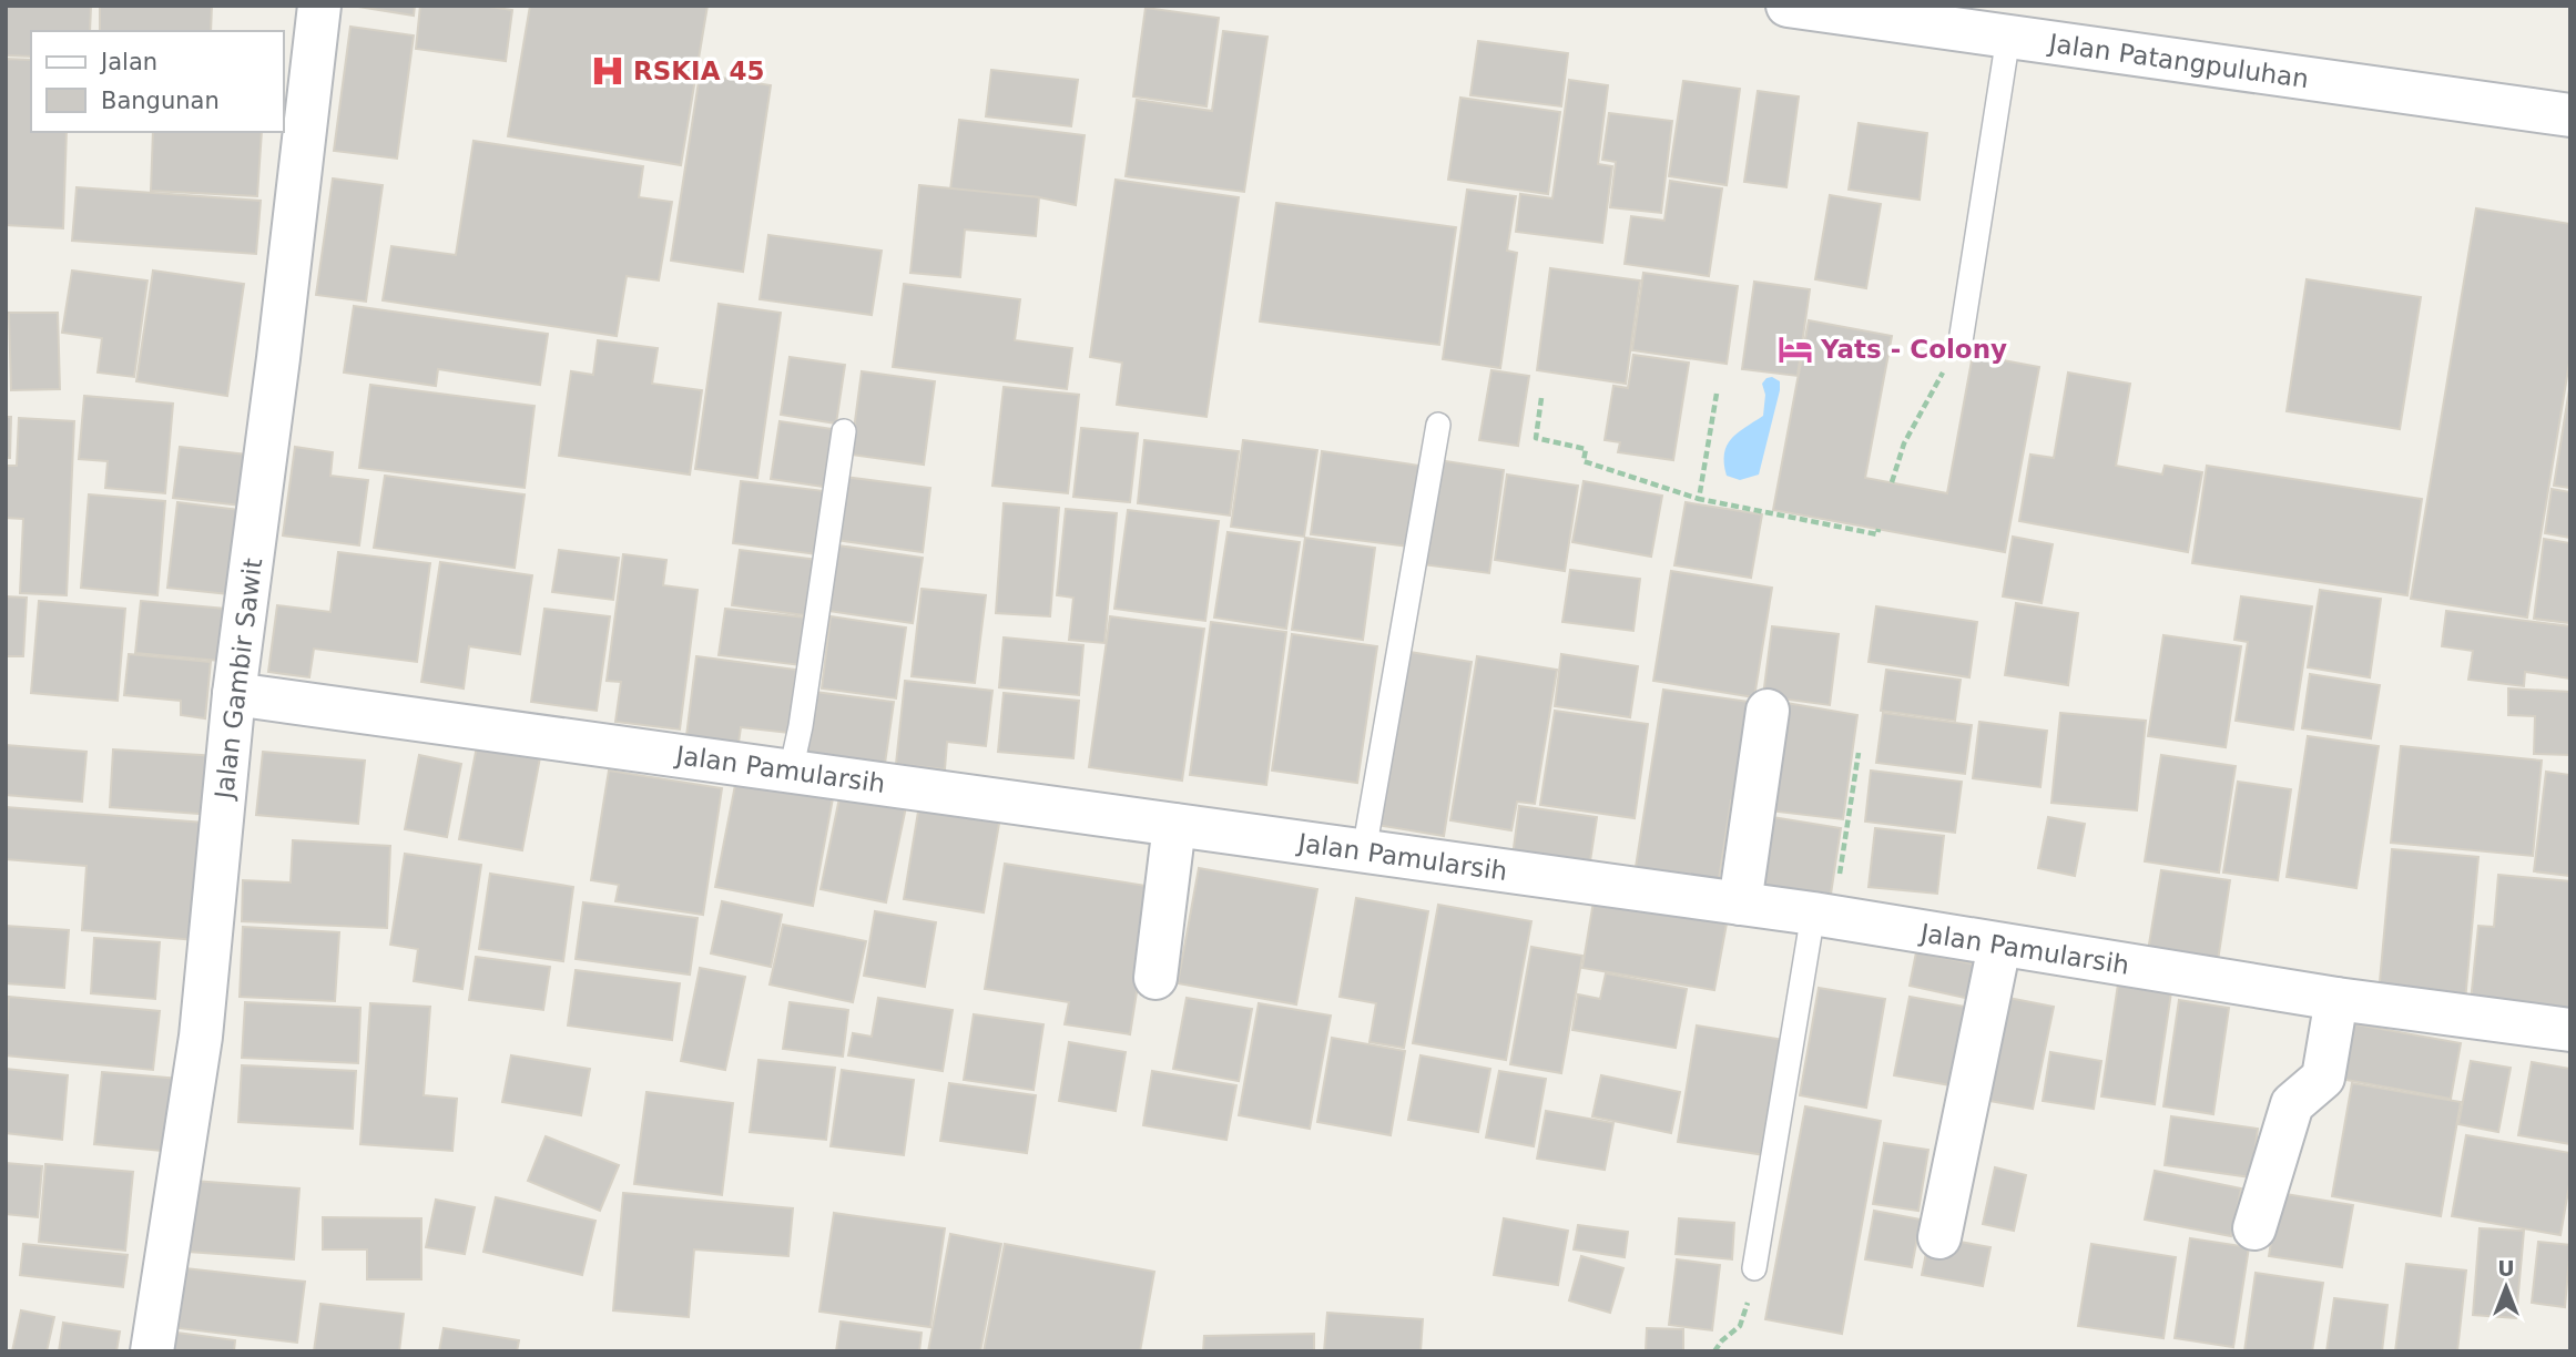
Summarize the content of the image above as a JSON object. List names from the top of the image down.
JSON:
{
  "streets": {
    "street": ["Jalan Patangpuluhan", "Jalan Gambir Sawit", "Jalan Pamularsih"]
  },
  "crossings": [
    ["Jalan Gambir Sawit", "Jalan Pamularsih"]
  ],
  "places": {
    "hospital": ["RSKIA 45"],
    "hotel": ["Yats - Colony"]
  },
  "legend": ["Jalan", "Bangunan"],
  "north": "top"
}
